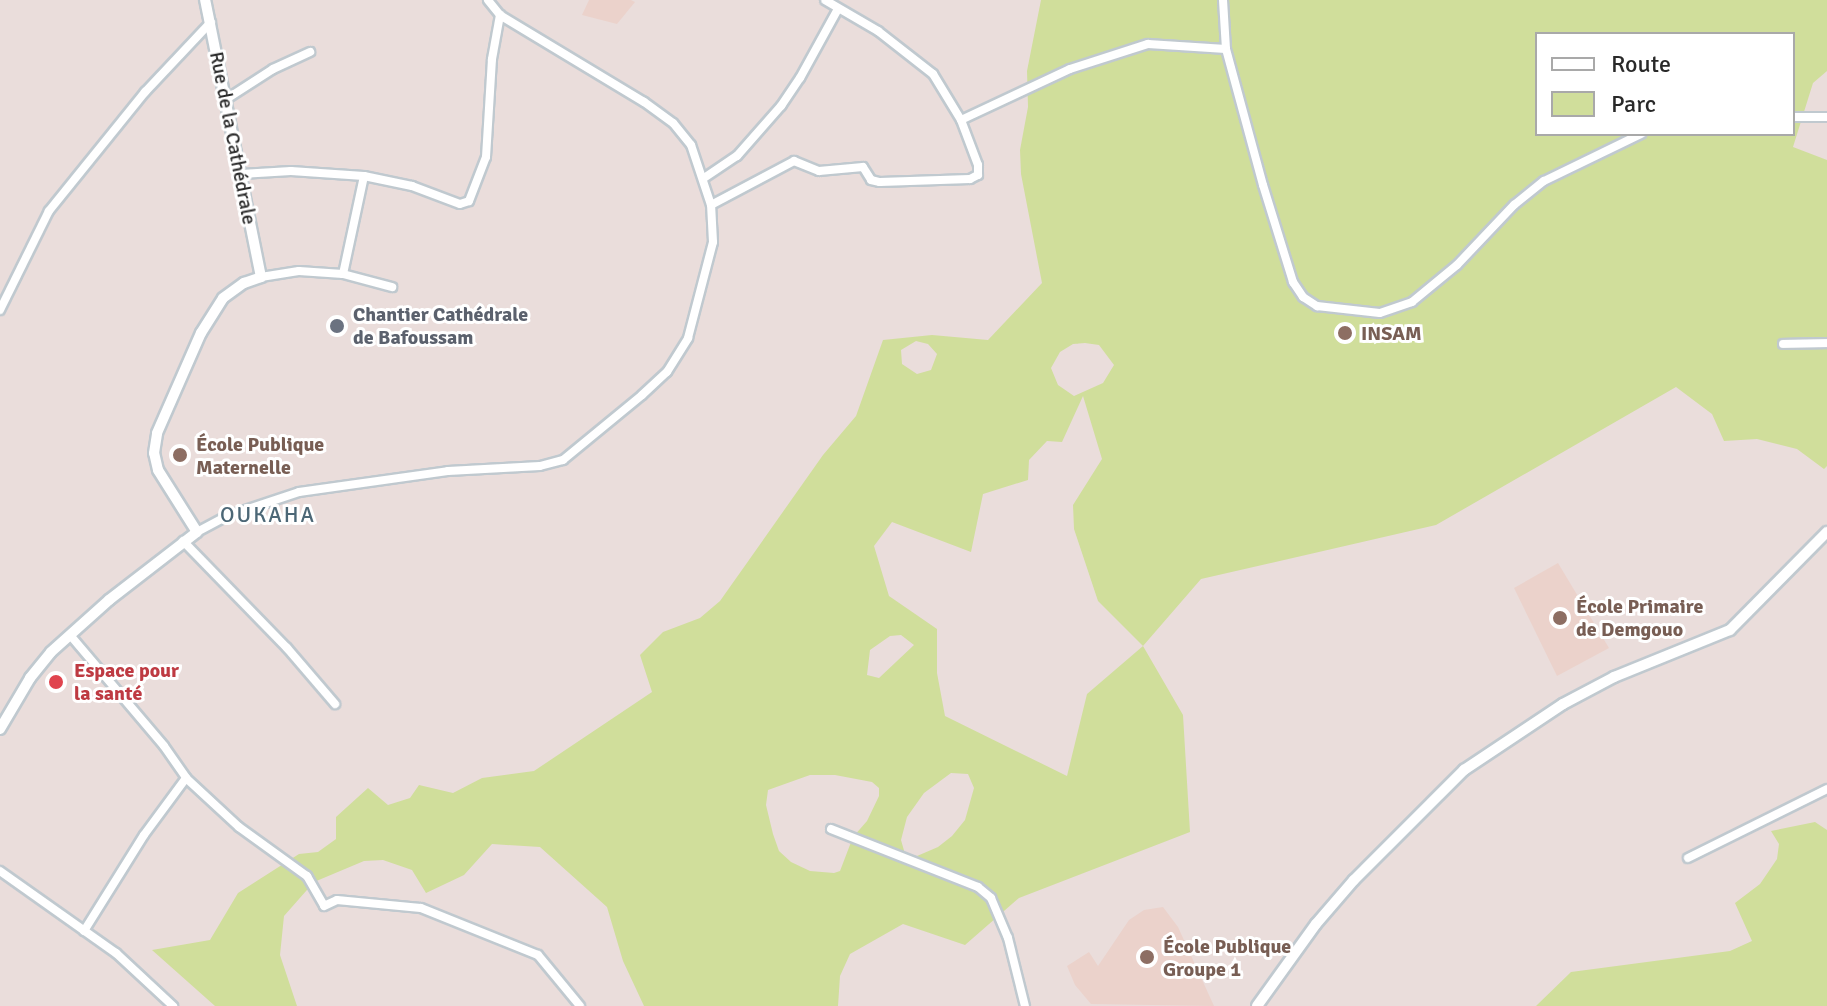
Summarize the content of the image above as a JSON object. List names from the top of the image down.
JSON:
{
  "streets": {
    "street": ["Rue de la Cathédrale"]
  },
  "districts": ["OUKAHA"],
  "places": [
    "Chantier Cathédrale de Bafoussam",
    "INSAM",
    "École Publique Maternelle",
    "École Primaire de Demgouo",
    "Espace pour la santé",
    "École Publique Groupe 1"
  ],
  "legend": ["Route", "Parc"]
}
